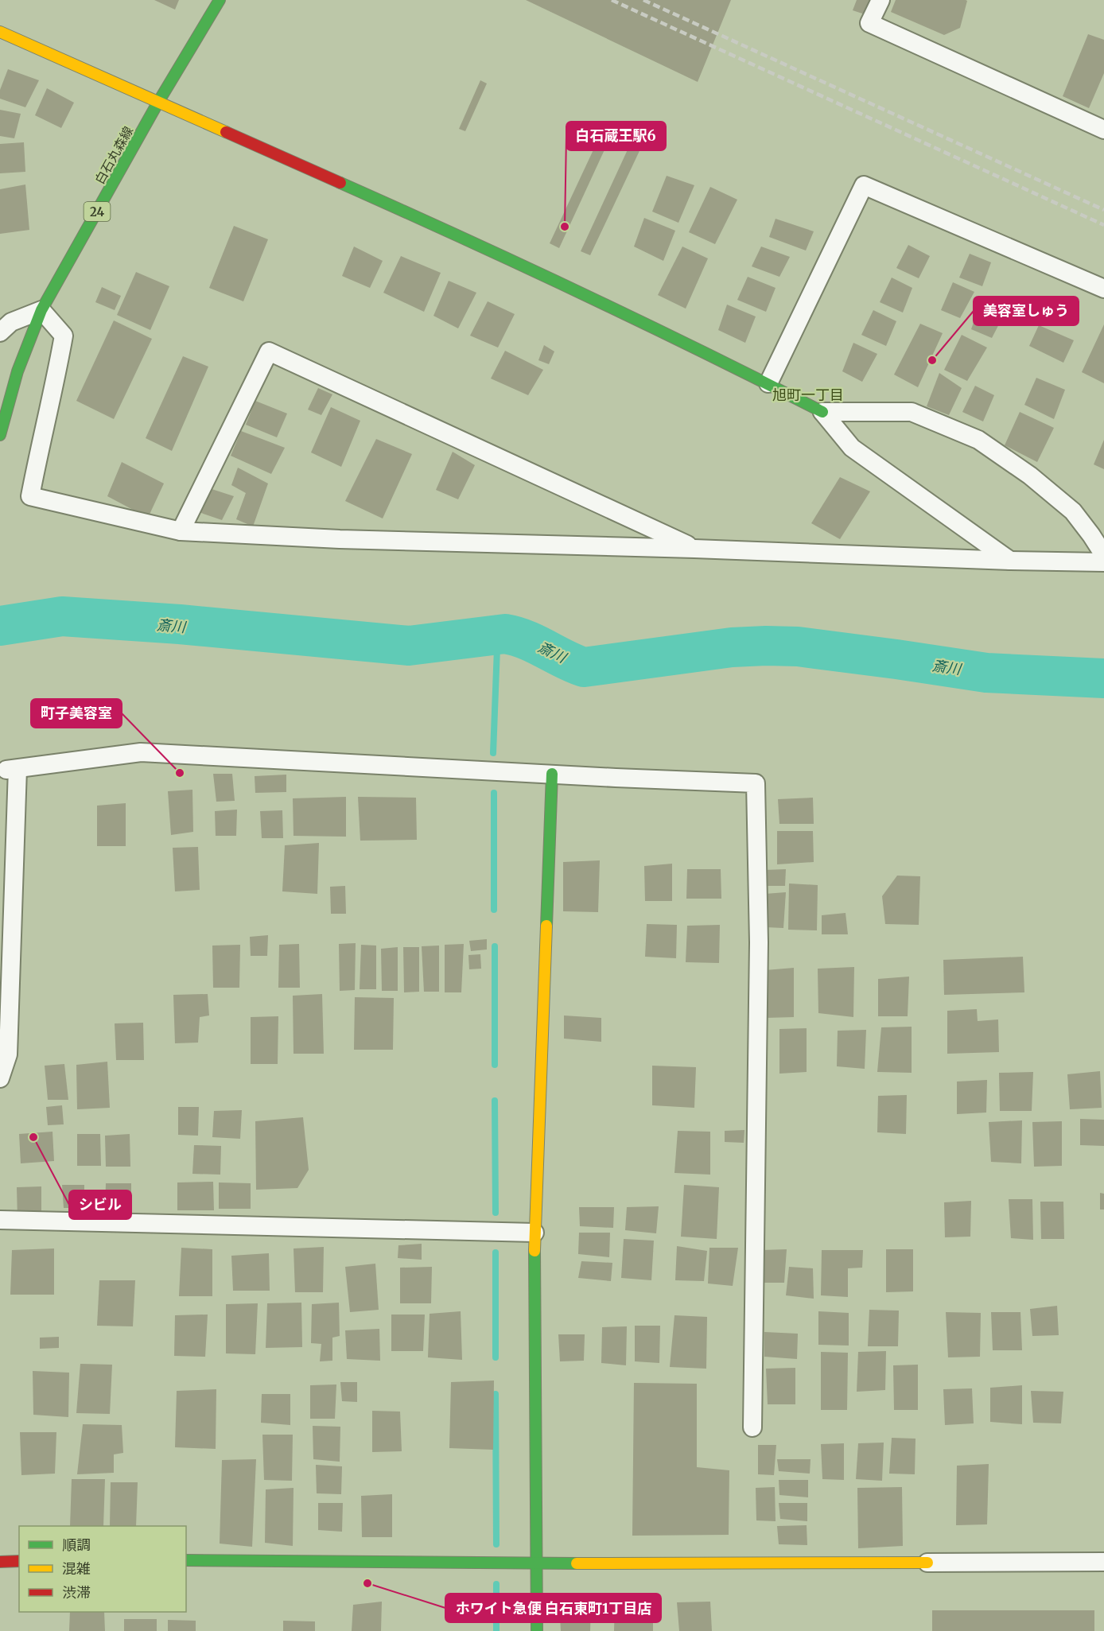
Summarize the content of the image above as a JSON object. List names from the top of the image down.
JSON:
{
  "streets": {
    "street": ["白石丸森線", "24"]
  },
  "districts": ["旭町一丁目"],
  "water": ["斎川"],
  "places": [
    "白石蔵王駅6",
    "美容室しゅう",
    "町子美容室",
    "シビル",
    "ホワイト急便 白石東町1丁目店"
  ],
  "legend": ["順調", "混雑", "渋滞"]
}
